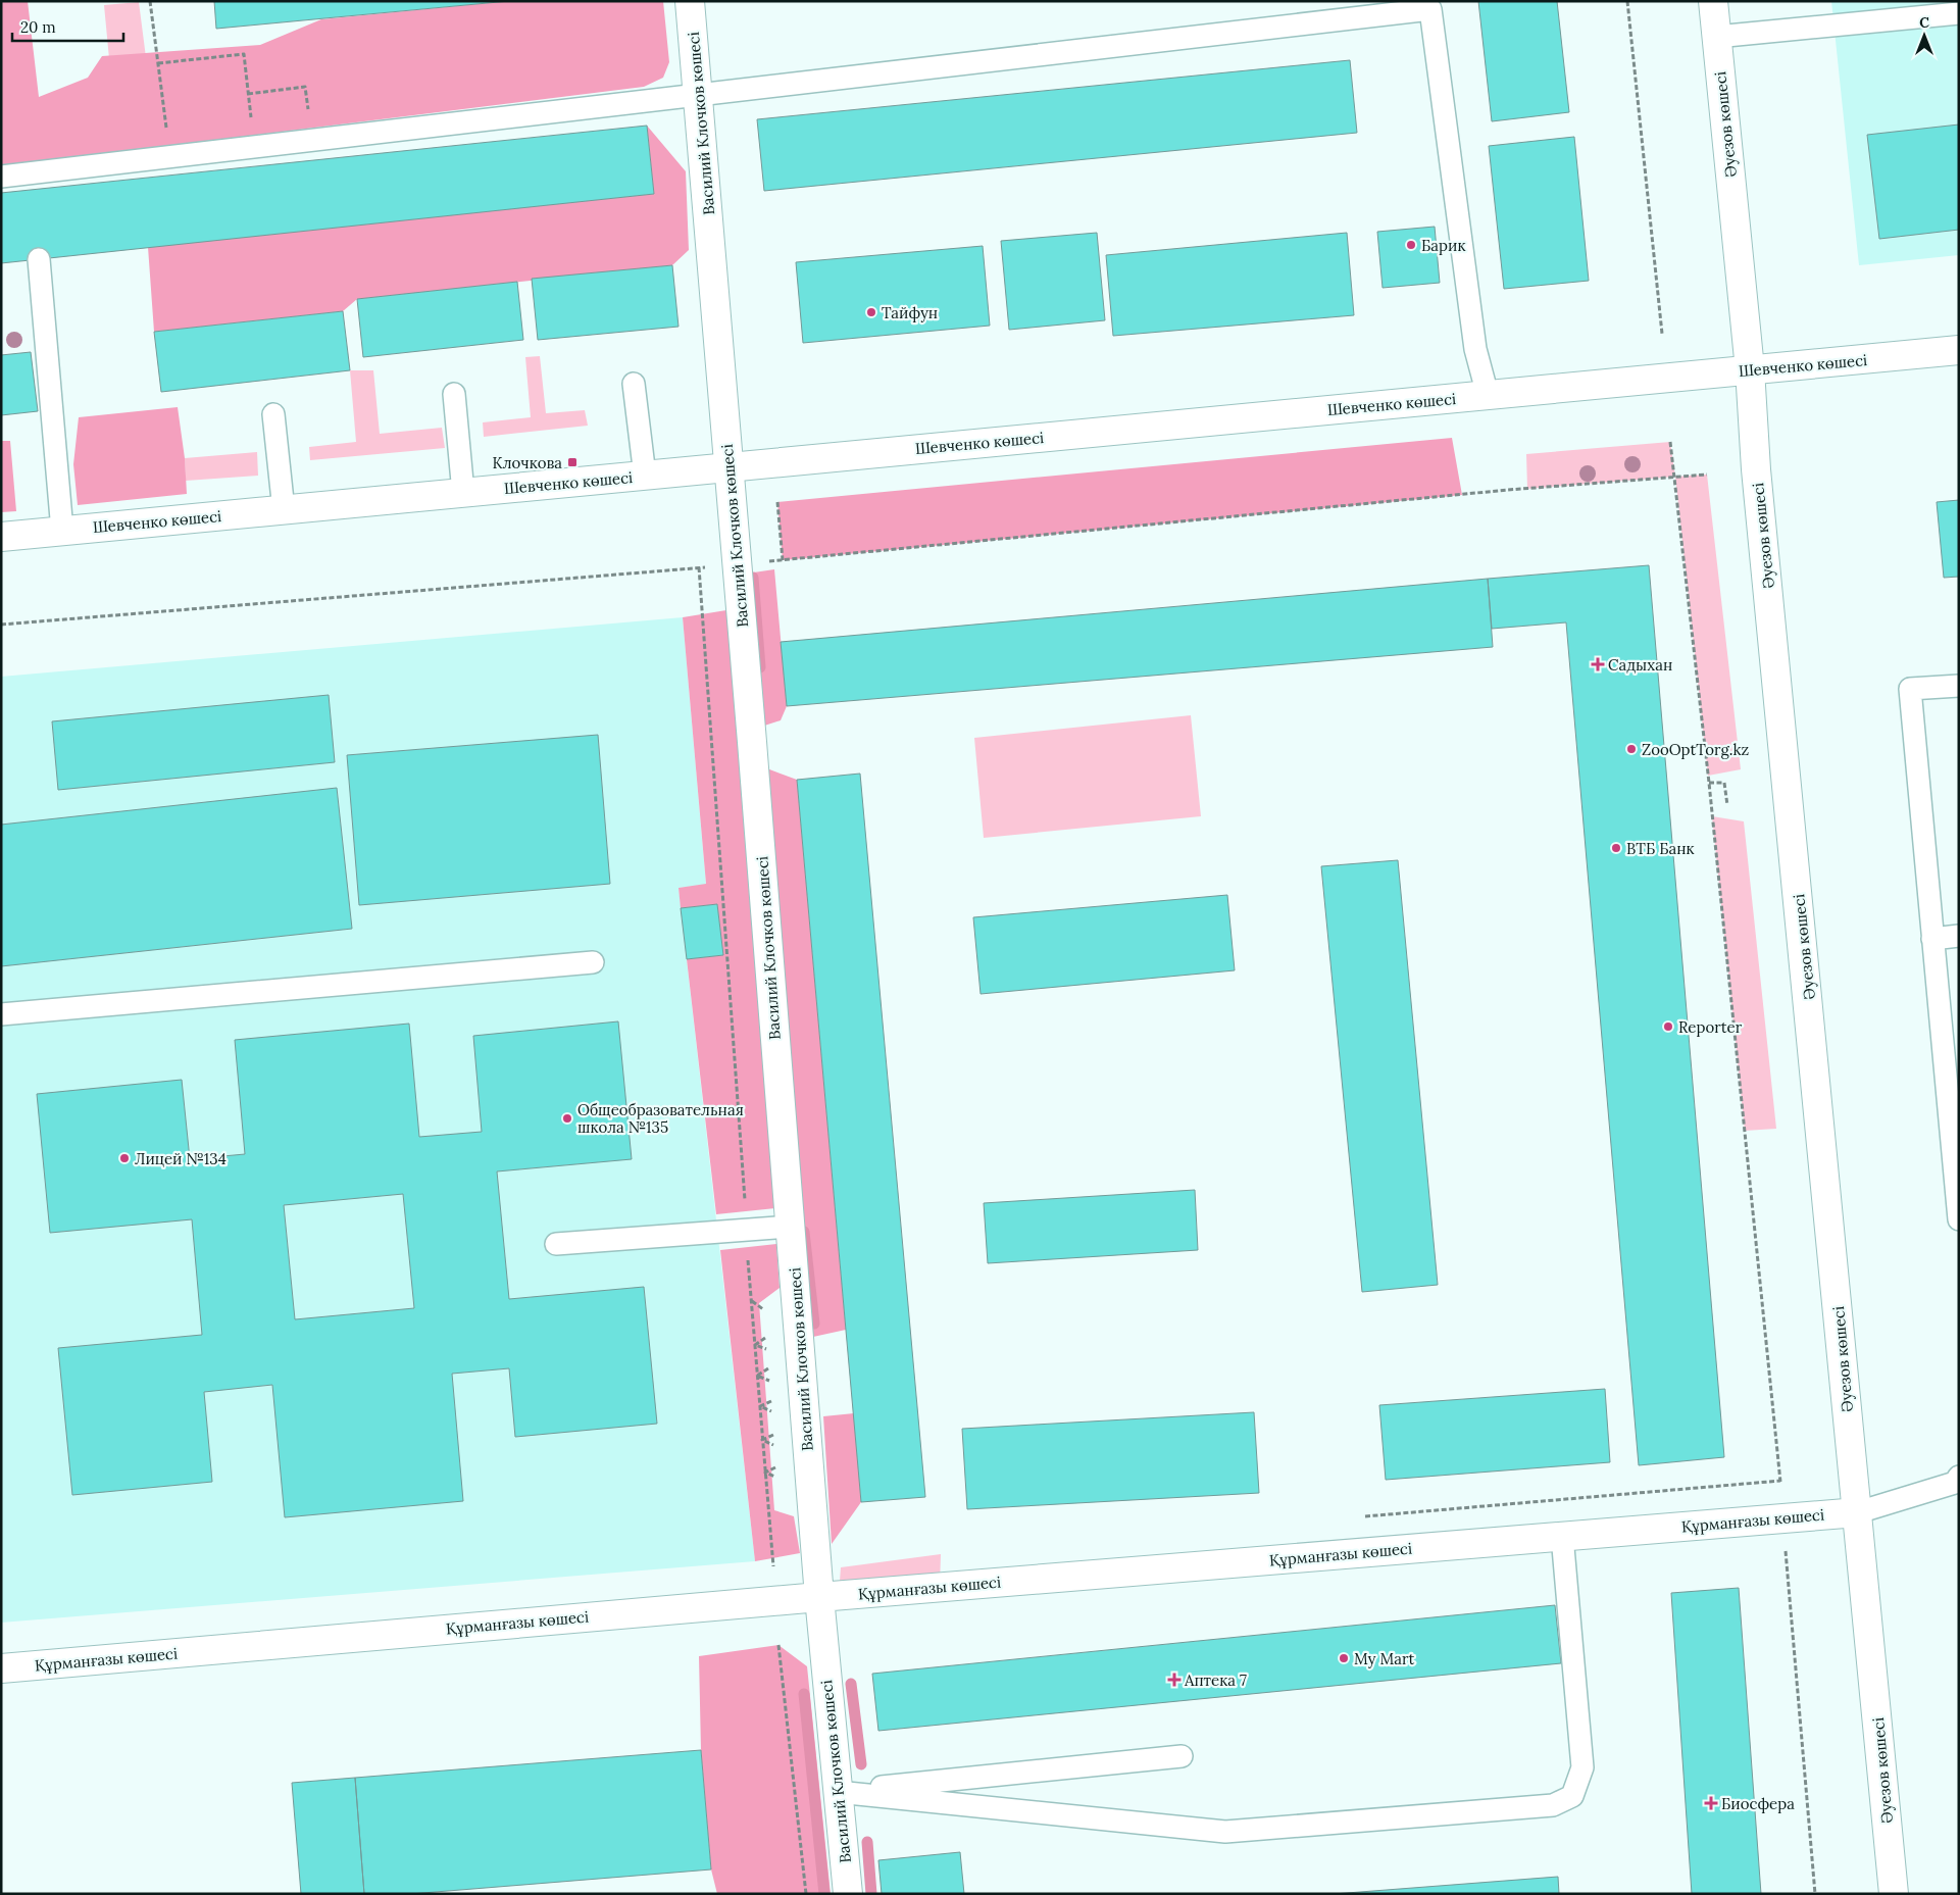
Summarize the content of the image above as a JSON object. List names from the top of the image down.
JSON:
{
  "streets": {
    "street": [
      "Василий Клочков көшесі",
      "Әуезов көшесі",
      "Шевченко көшесі",
      "Құрманғазы көшесі"
    ]
  },
  "crossings": [
    ["Василий Клочков көшесі", "Шевченко көшесі"],
    ["Василий Клочков көшесі", "Құрманғазы көшесі"],
    ["Әуезов көшесі", "Шевченко көшесі"],
    ["Әуезов көшесі", "Құрманғазы көшесі"]
  ],
  "places": {
    "other": [
      "Барик",
      "Тайфун",
      "ZooOptTorg.kz",
      "ВТБ Банк",
      "Reporter",
      "Общеобразовательная школа №135",
      "Лицей №134",
      "My Mart"
    ],
    "transit": ["Клочкова"],
    "health": ["Садыхан", "Аптека 7", "Биосфера"]
  },
  "scale_bar": "20 m",
  "north": "top"
}
